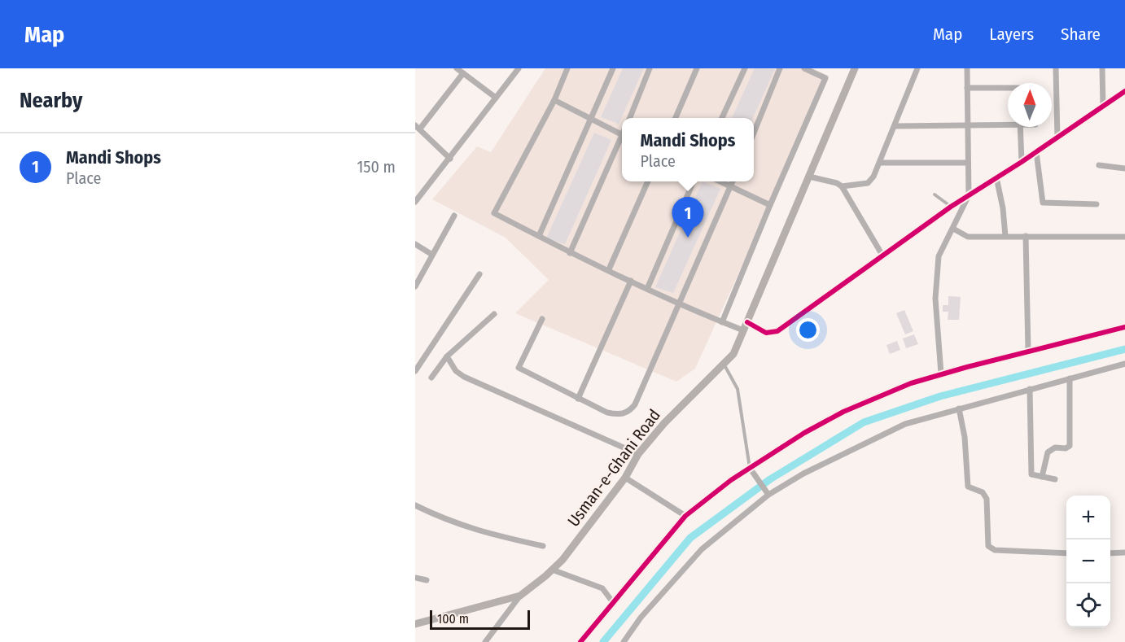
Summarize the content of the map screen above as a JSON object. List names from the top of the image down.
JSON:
{
  "streets": {
    "main road": ["Usman-e-Ghani Road"]
  },
  "scale_bar": "100 m",
  "north": "top",
  "page": {
    "header": "Map",
    "nav": ["Map", "Layers", "Share"],
    "heading": "Nearby",
    "popup": ["Mandi Shops", "Place"],
    "list": [
      {
        "mark": "1",
        "name": "Mandi Shops",
        "note": "Place",
        "value": "150 m"
      }
    ],
    "pins": "1",
    "map_buttons": ["+", "−"],
    "scale": "100 m"
  }
}
